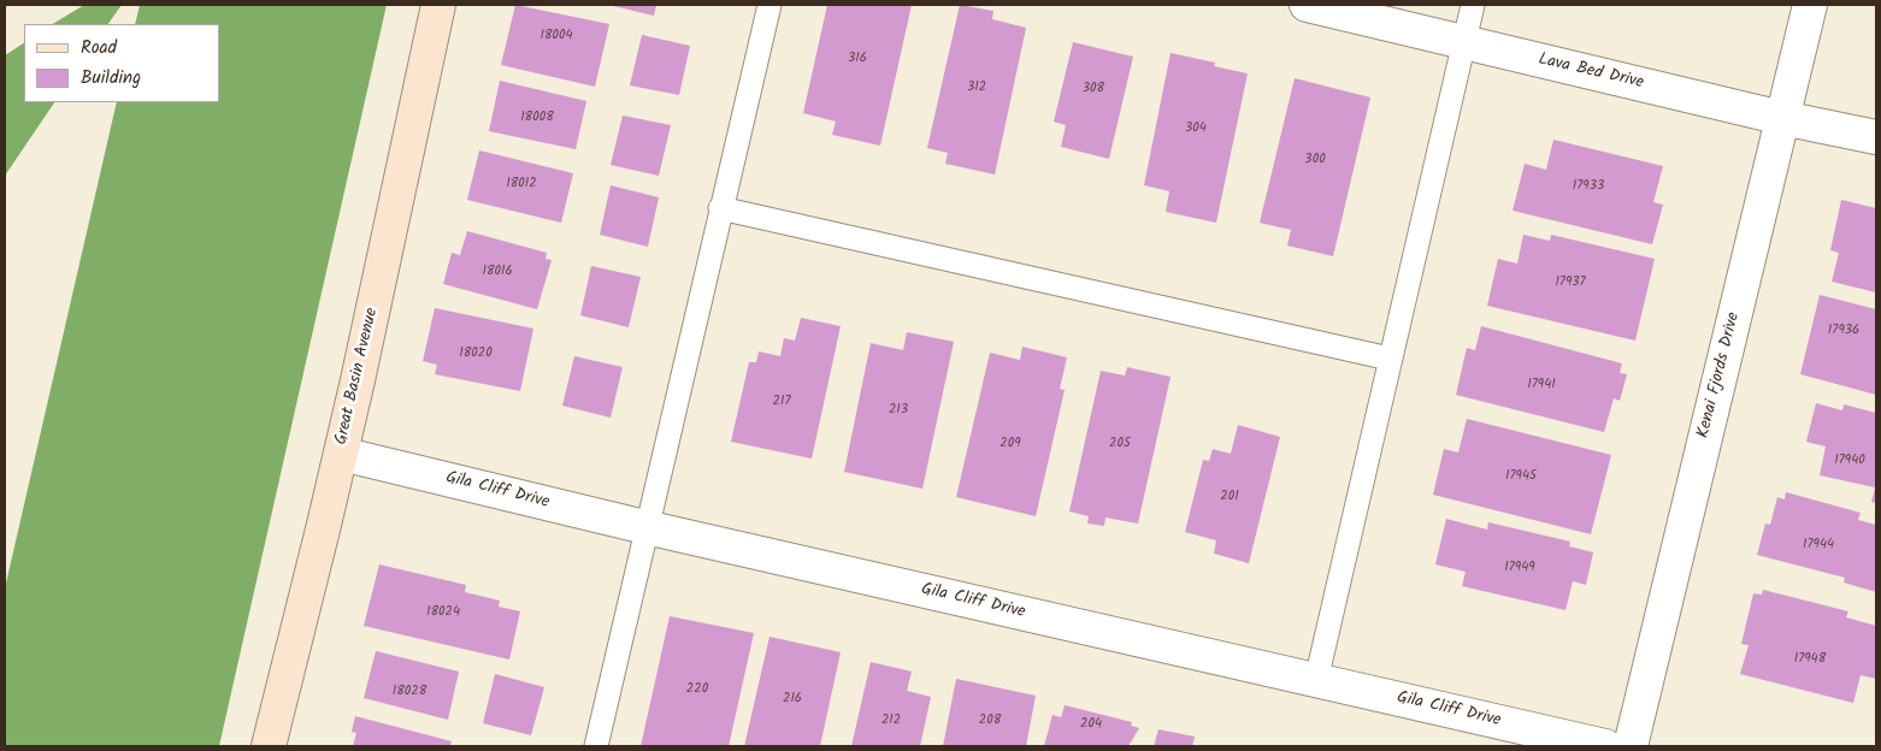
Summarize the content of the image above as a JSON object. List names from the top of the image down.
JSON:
{
  "streets": {
    "street": [
      "Lava Bed Drive",
      "Kenai Fjords Drive",
      "Great Basin Avenue",
      "Gila Cliff Drive"
    ]
  },
  "crossings": [
    ["Lava Bed Drive", "Kenai Fjords Drive"],
    ["Great Basin Avenue", "Gila Cliff Drive"]
  ],
  "house_numbers": [
    "18004",
    "316",
    "312",
    "308",
    "18008",
    "304",
    "300",
    "18012",
    "17933",
    "18016",
    "17937",
    "17936",
    "18020",
    "17941",
    "217",
    "213",
    "209",
    "205",
    "17940",
    "17945",
    "201",
    "17944",
    "17949",
    "18024",
    "17948",
    "220",
    "18028",
    "216",
    "212",
    "208",
    "204"
  ],
  "legend": ["Road", "Building"]
}
